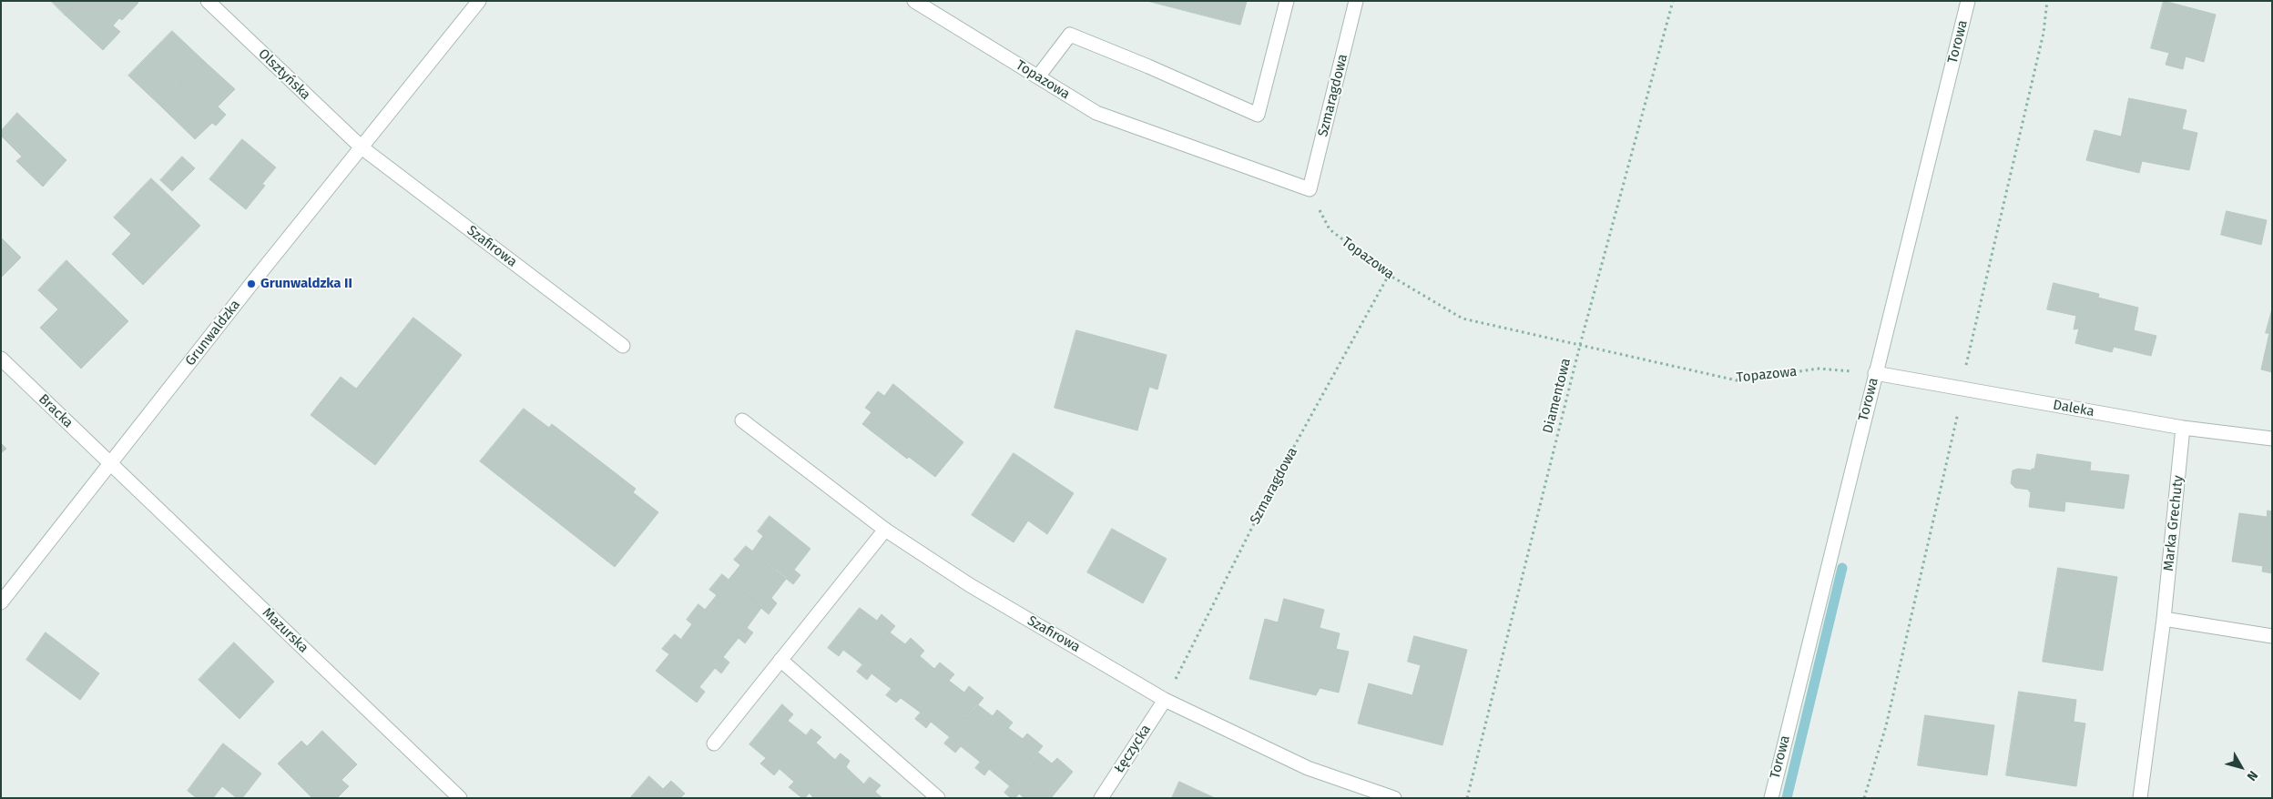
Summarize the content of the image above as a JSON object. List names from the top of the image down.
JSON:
{
  "streets": {
    "street": [
      "Torowa",
      "Olsztyńska",
      "Topazowa",
      "Szmaragdowa",
      "Szafirowa",
      "Grunwaldzka",
      "Daleka",
      "Bracka",
      "Marka Grechuty",
      "Mazurska",
      "Łęczycka"
    ],
    "path": ["Diamentowa"]
  },
  "crossings": [
    ["Torowa", "Topazowa"],
    ["Torowa", "Daleka"],
    ["Olsztyńska", "Szafirowa"],
    ["Olsztyńska", "Grunwaldzka"],
    ["Topazowa", "Szmaragdowa"],
    ["Topazowa", "Diamentowa"],
    ["Topazowa", "Daleka"],
    ["Szmaragdowa", "Szafirowa"],
    ["Szmaragdowa", "Łęczycka"],
    ["Szafirowa", "Grunwaldzka"],
    ["Szafirowa", "Łęczycka"],
    ["Grunwaldzka", "Bracka"],
    ["Grunwaldzka", "Mazurska"],
    ["Daleka", "Marka Grechuty"],
    ["Bracka", "Mazurska"]
  ],
  "places": ["Grunwaldzka II"],
  "north": "bottom right"
}
